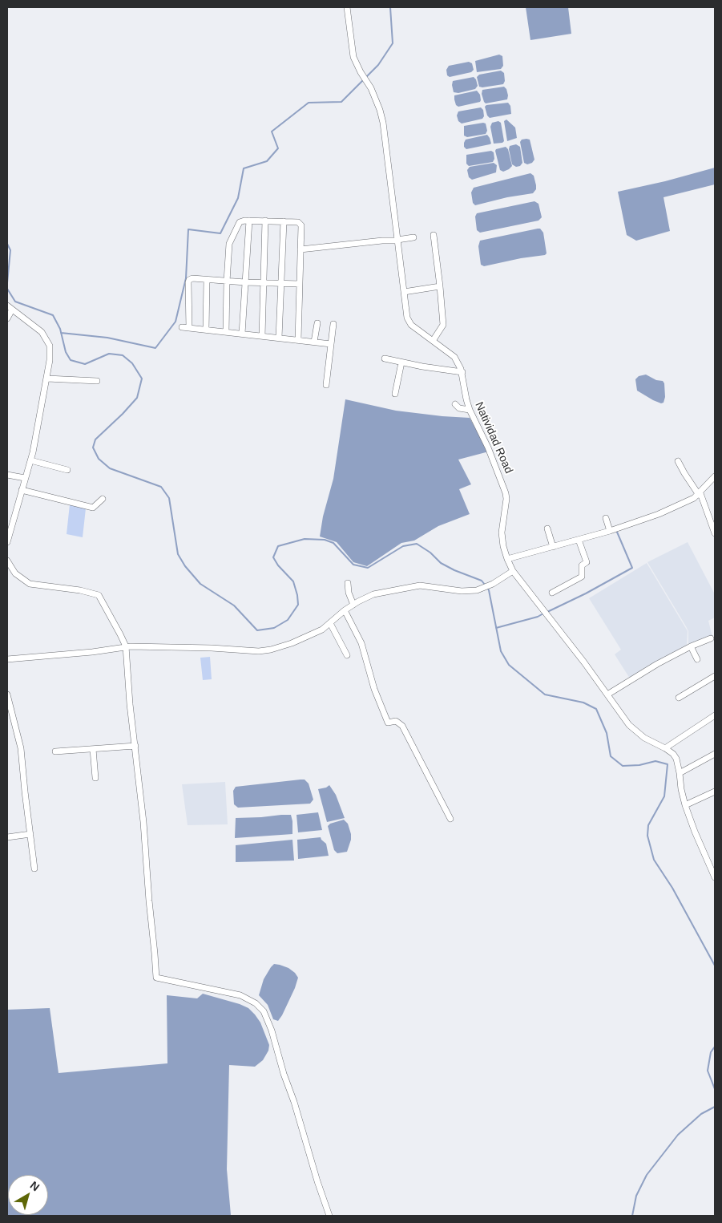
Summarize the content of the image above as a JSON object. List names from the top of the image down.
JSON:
{
  "streets": {
    "street": ["Natividad Road"]
  },
  "north": "top right"
}
